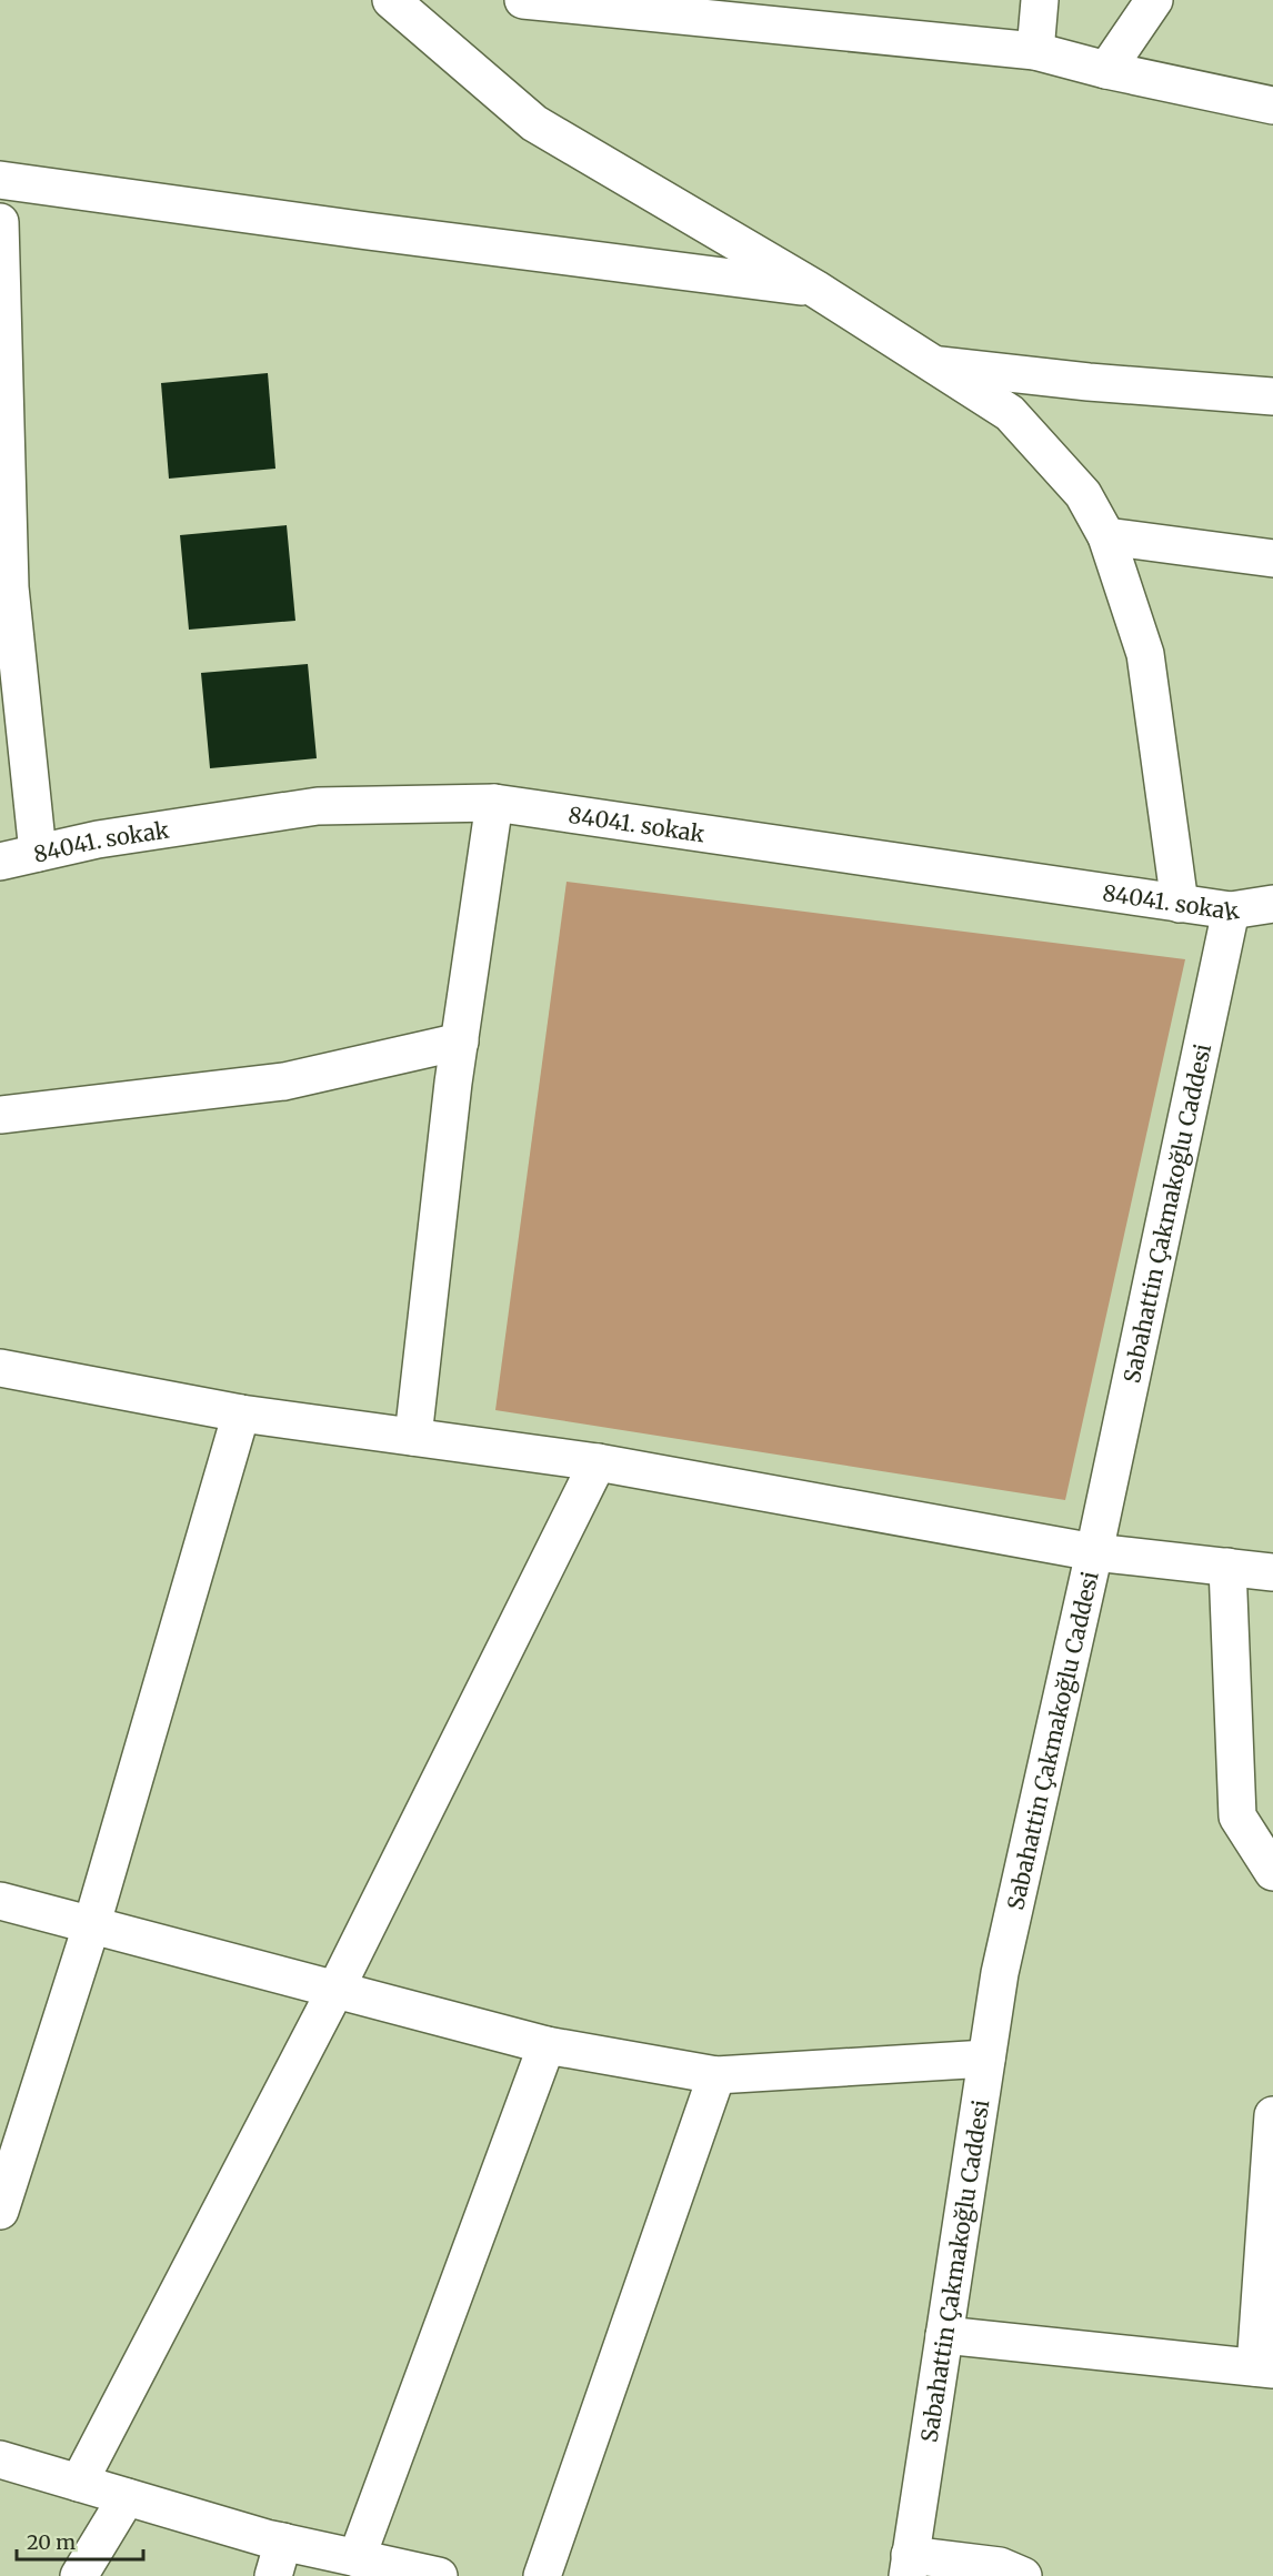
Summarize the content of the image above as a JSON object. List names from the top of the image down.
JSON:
{
  "streets": {
    "street": ["84041. sokak", "Sabahattin Çakmakoğlu Caddesi"]
  },
  "crossings": [
    ["84041. sokak", "Sabahattin Çakmakoğlu Caddesi"]
  ],
  "scale_bar": "20 m"
}
